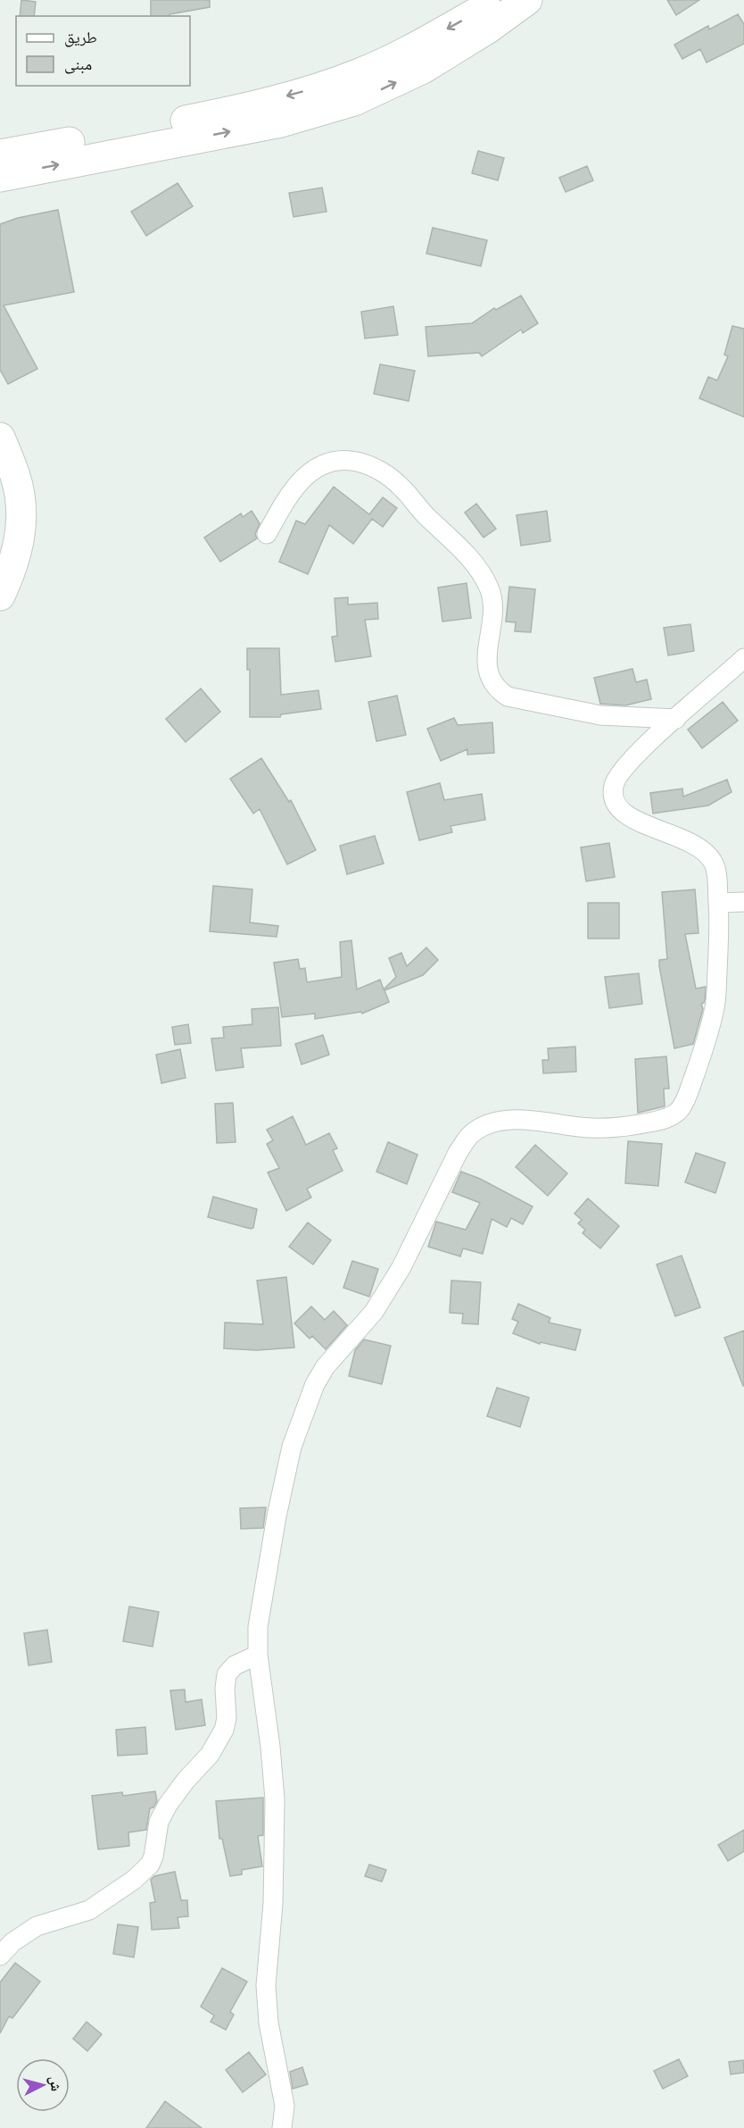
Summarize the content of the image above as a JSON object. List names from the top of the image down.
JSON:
{
  "legend": ["طريق", "مبنى"],
  "north": "right"
}
